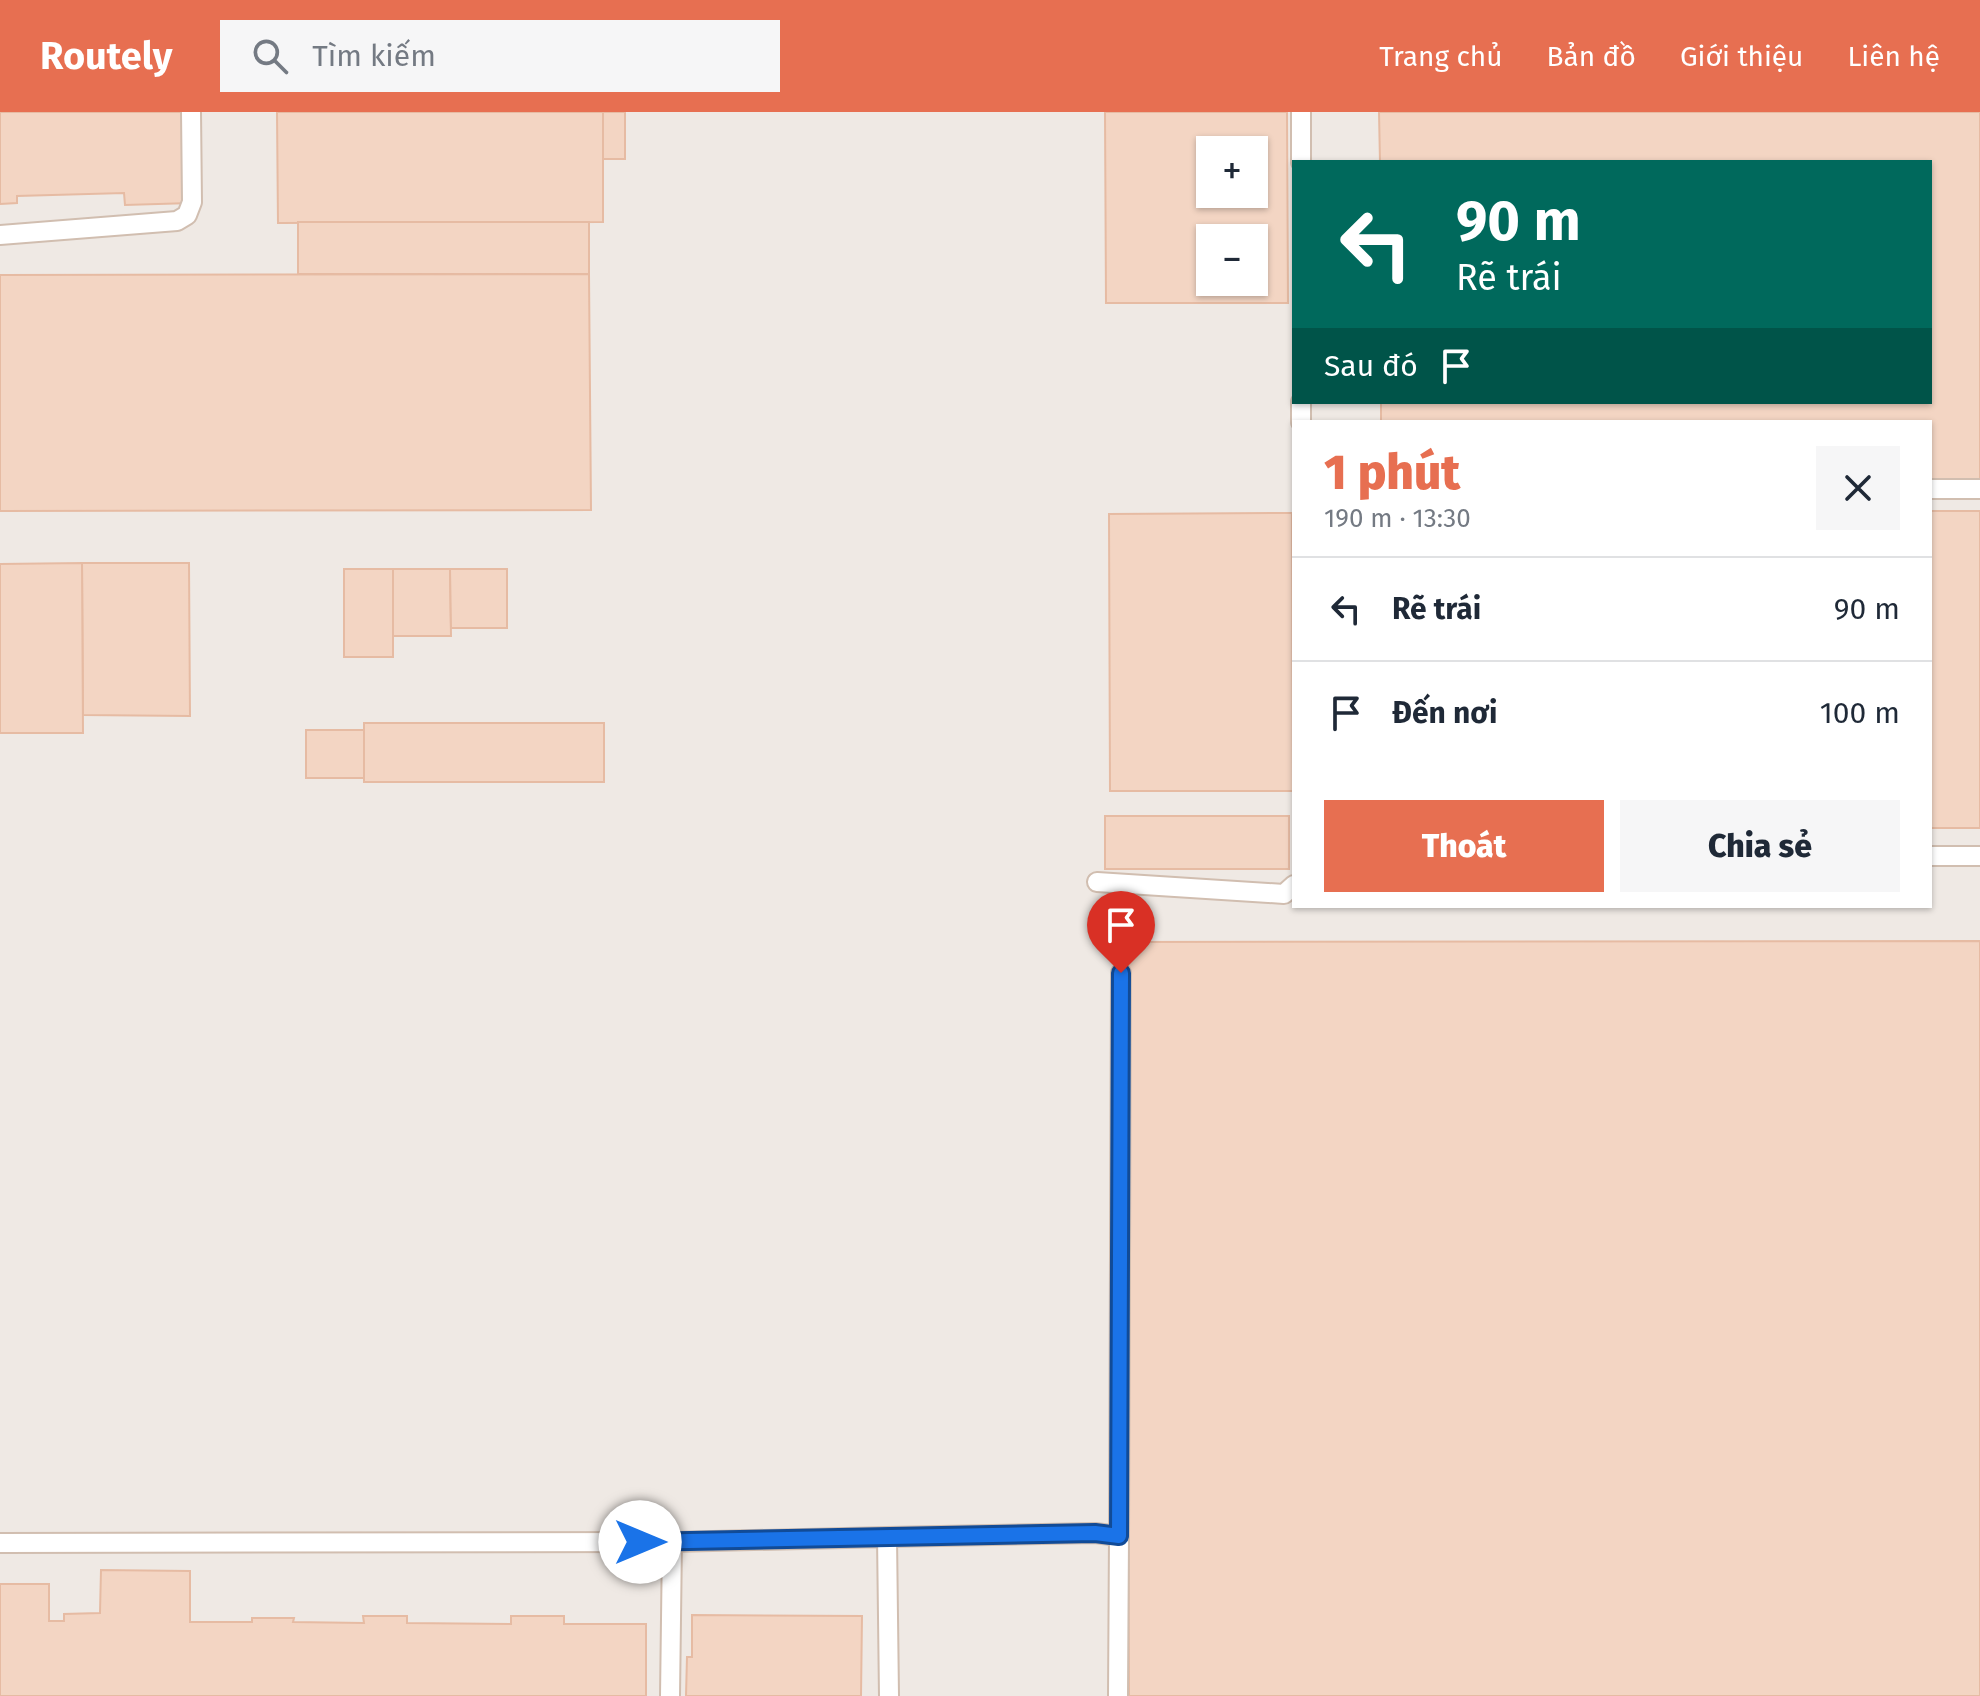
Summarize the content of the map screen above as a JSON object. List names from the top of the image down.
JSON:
{
  "page": {
    "header": "Routely",
    "search": "Tìm kiếm",
    "nav": [
      "Trang chủ",
      "Bản đồ",
      "Giới thiệu",
      "Liên hệ"
    ],
    "map_buttons": ["+", "−"],
    "turn": ["90 m", "Rẽ trái"],
    "then": "Sau đó",
    "heading": ["1 phút", "190 m · 13:30"],
    "list": [
      {
        "name": "Rẽ trái",
        "value": "90 m"
      },
      {
        "name": "Đến nơi",
        "value": "100 m"
      }
    ],
    "buttons": ["Thoát", "Chia sẻ"]
  }
}
